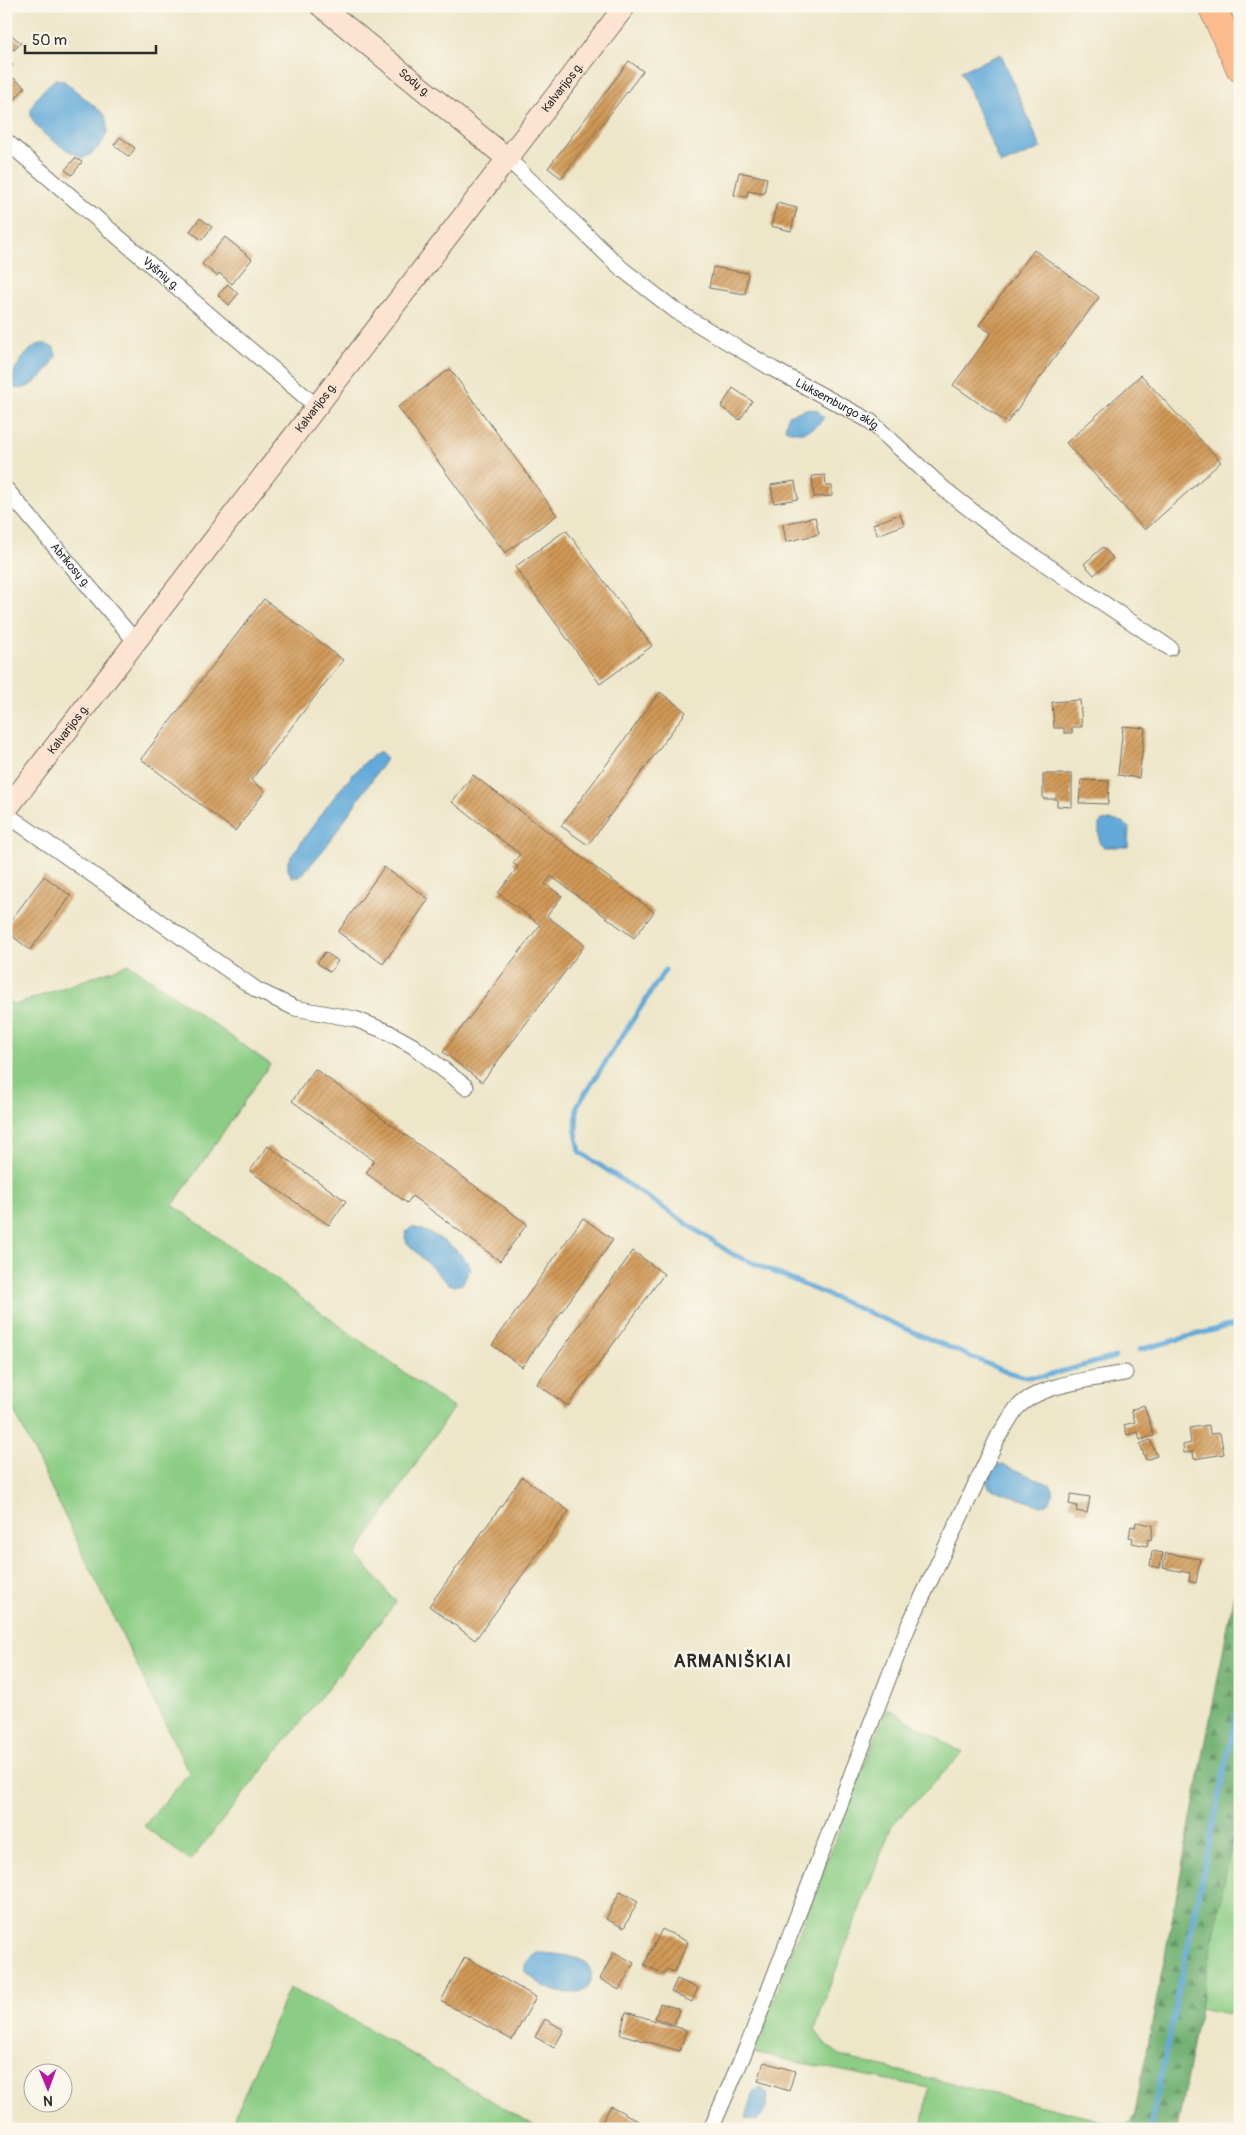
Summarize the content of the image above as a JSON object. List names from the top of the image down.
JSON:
{
  "streets": {
    "main road": ["Sodų g.", "Kalvarijos g."],
    "street": ["Vyšnių g.", "Liuksemburgo aklg.", "Abrikosų g."]
  },
  "crossings": [
    ["Sodų g.", "Kalvarijos g."],
    ["Sodų g.", "Liuksemburgo aklg."],
    ["Kalvarijos g.", "Vyšnių g."],
    ["Kalvarijos g.", "Liuksemburgo aklg."],
    ["Kalvarijos g.", "Abrikosų g."]
  ],
  "districts": ["ARMANIŠKIAI"],
  "scale_bar": "50 m",
  "north": "bottom"
}
